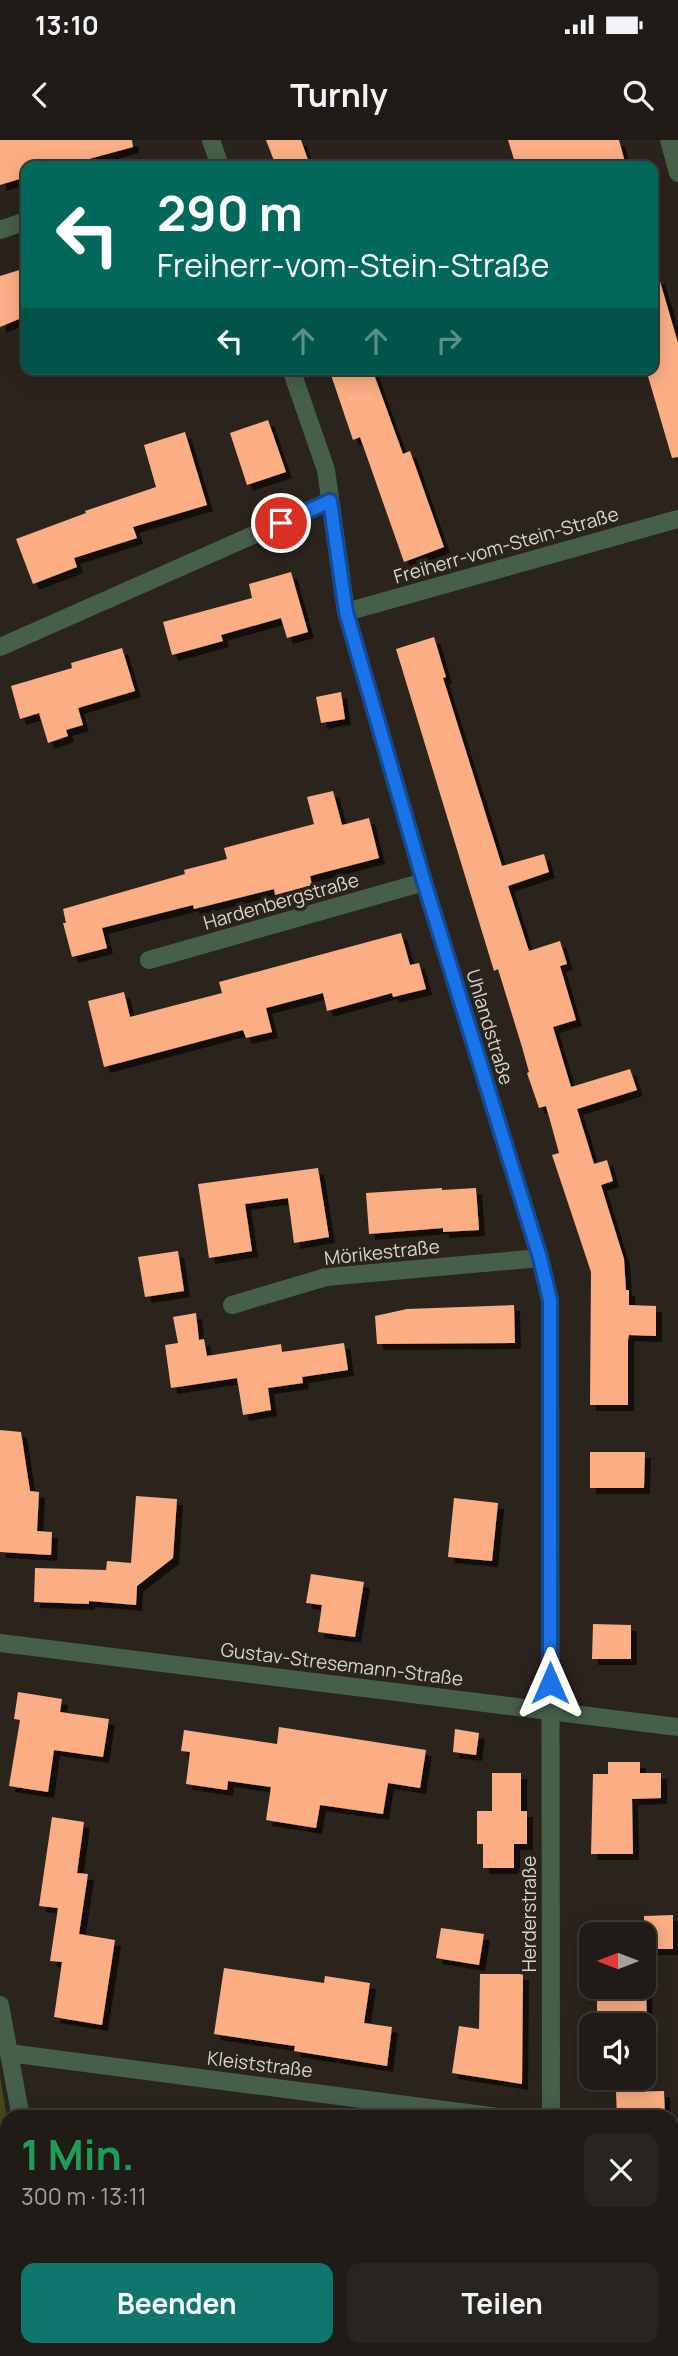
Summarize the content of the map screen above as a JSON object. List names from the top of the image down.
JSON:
{
  "streets": {
    "street": [
      "Freiherr-vom-Stein-Straße",
      "Hardenbergstraße",
      "Uhlandstraße",
      "Mörikestraße",
      "Gustav-Stresemann-Straße",
      "Herderstraße",
      "Kleiststraße"
    ]
  },
  "crossings": [
    ["Freiherr-vom-Stein-Straße", "Uhlandstraße"],
    ["Hardenbergstraße", "Uhlandstraße"],
    ["Uhlandstraße", "Mörikestraße"],
    ["Uhlandstraße", "Gustav-Stresemann-Straße"],
    ["Uhlandstraße", "Herderstraße"],
    ["Gustav-Stresemann-Straße", "Herderstraße"]
  ],
  "north": "left",
  "page": {
    "status": "13:10",
    "header": "Turnly",
    "turn": ["290 m", "Freiherr-vom-Stein-Straße"],
    "heading": ["1 Min.", "300 m · 13:11"],
    "buttons": ["Beenden", "Teilen"]
  }
}
